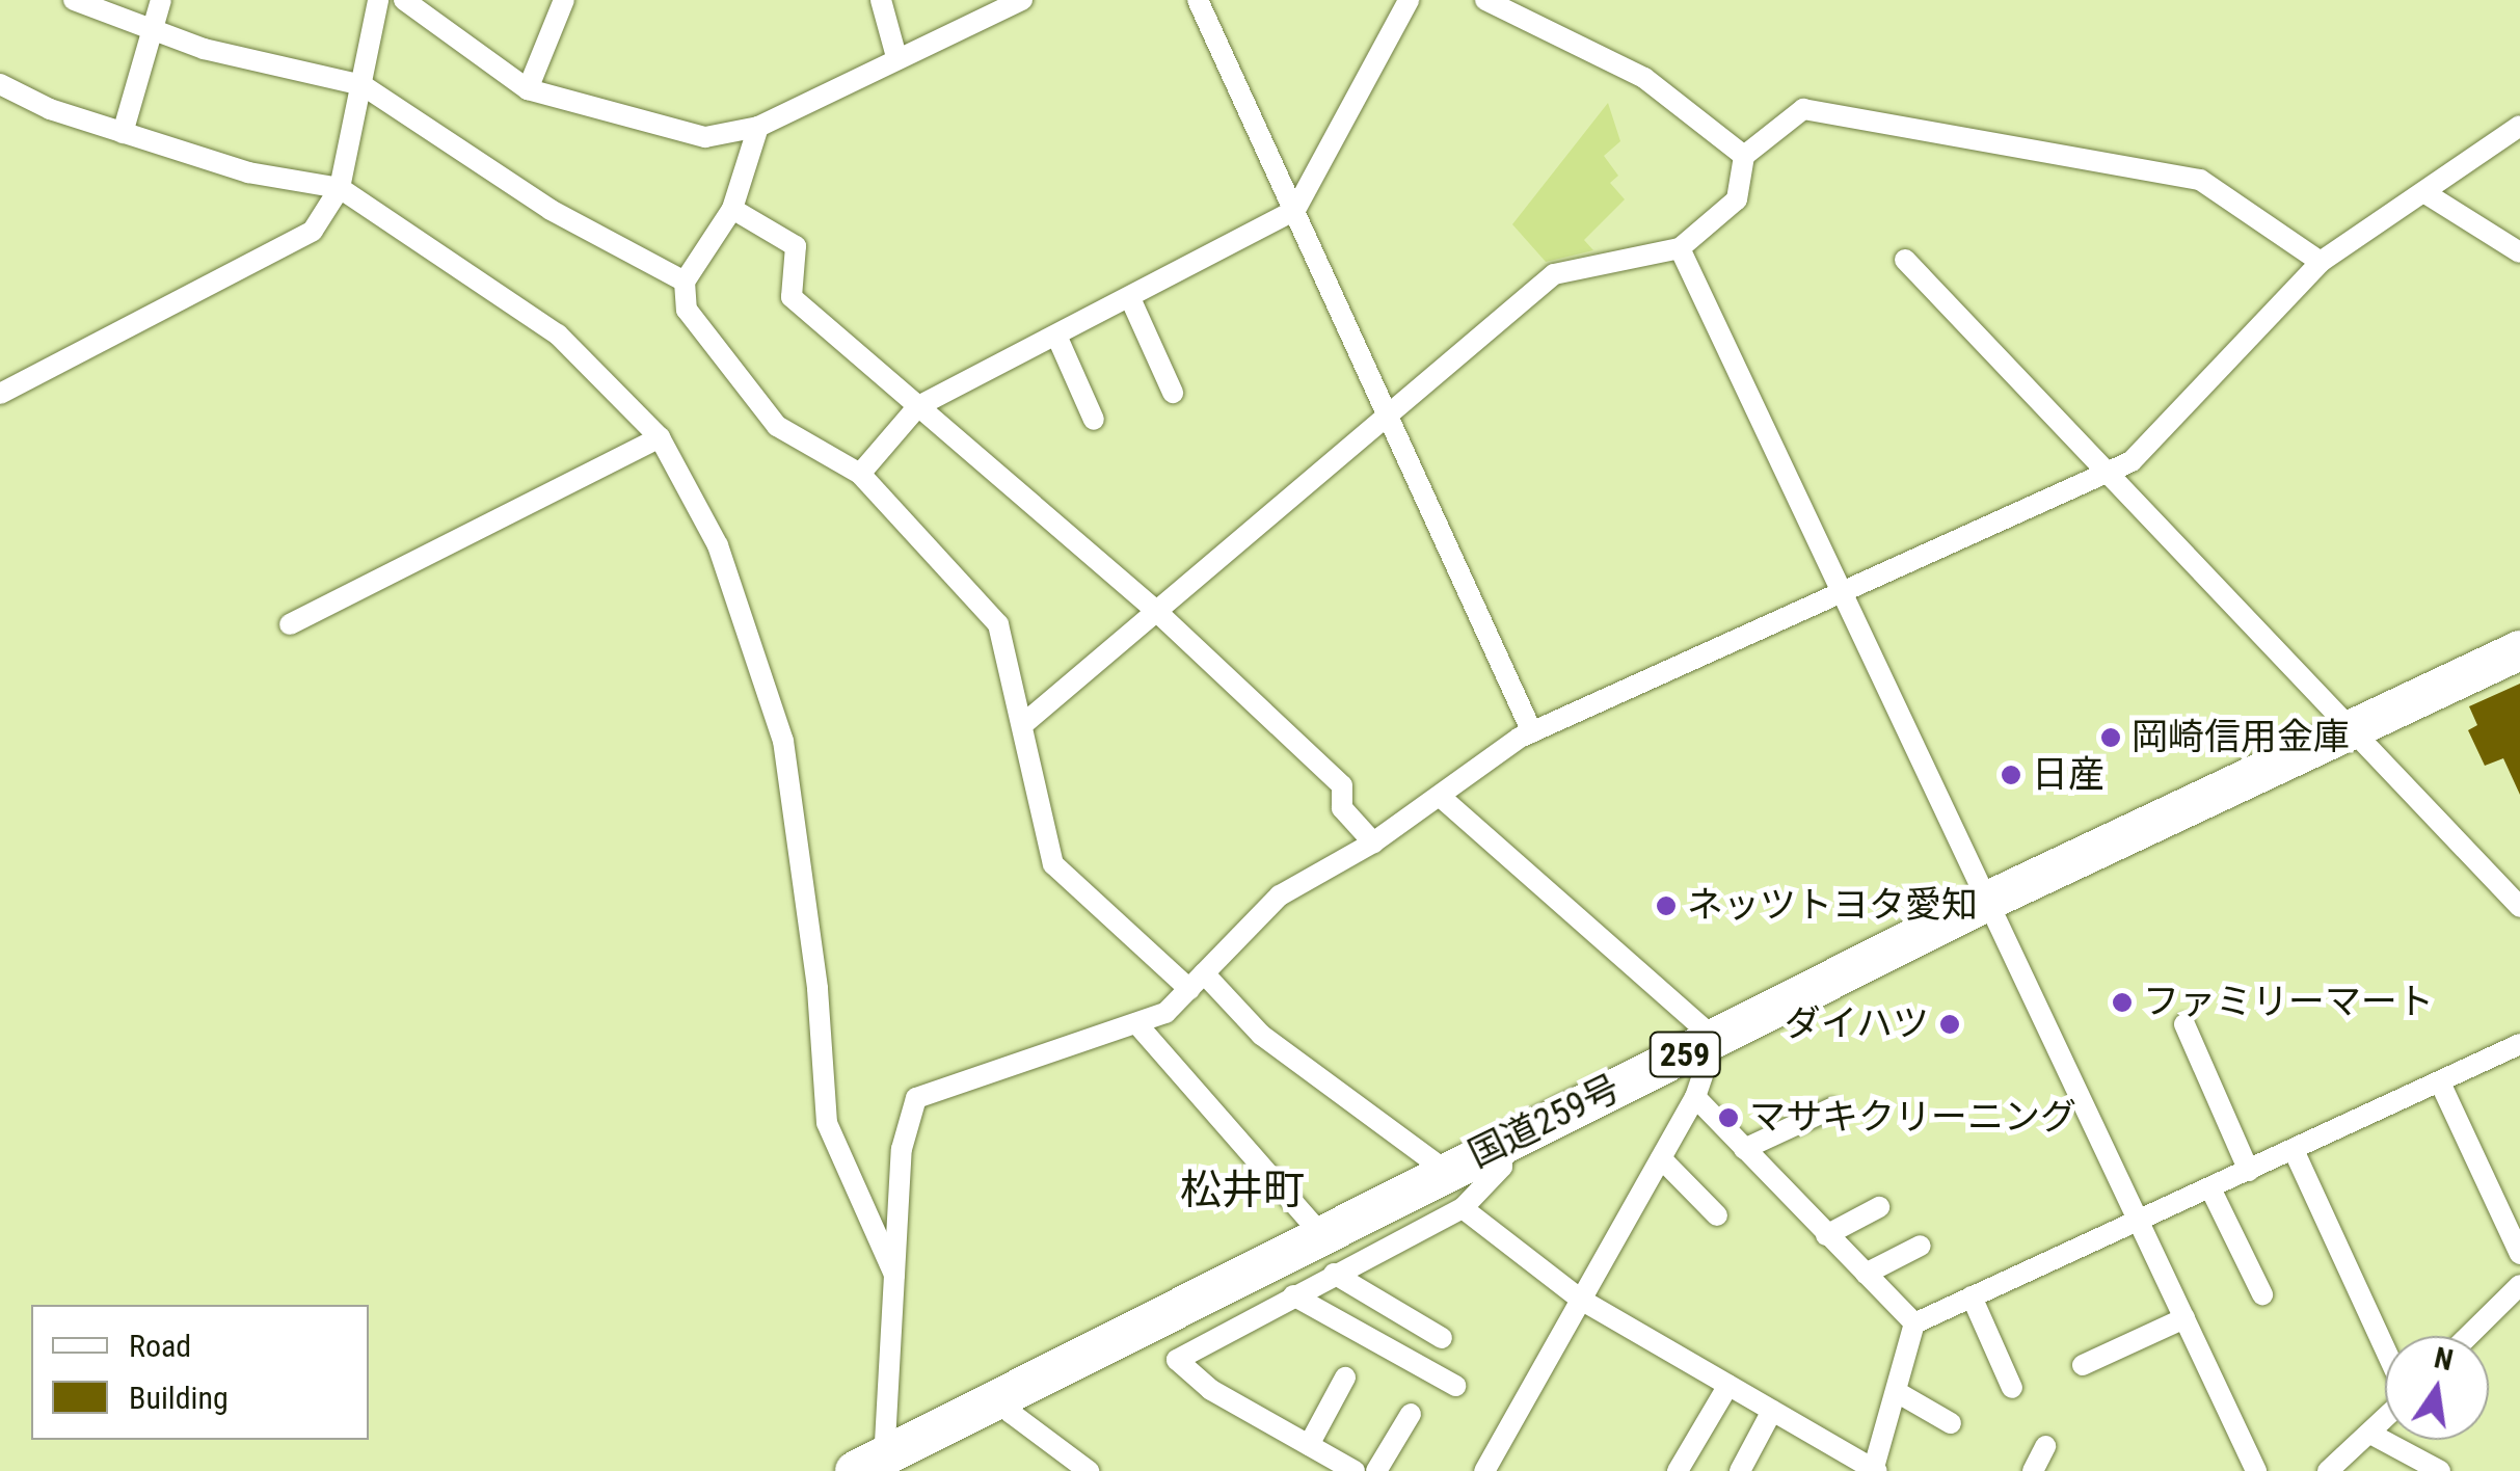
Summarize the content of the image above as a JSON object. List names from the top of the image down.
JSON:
{
  "streets": {
    "highway": ["259", "国道259号"]
  },
  "districts": ["松井町"],
  "places": [
    "岡崎信用金庫",
    "日産",
    "ネッツトヨタ愛知",
    "ファミリーマート",
    "ダイハツ",
    "マサキクリーニング"
  ],
  "legend": ["Road", "Building"],
  "north": "top"
}
